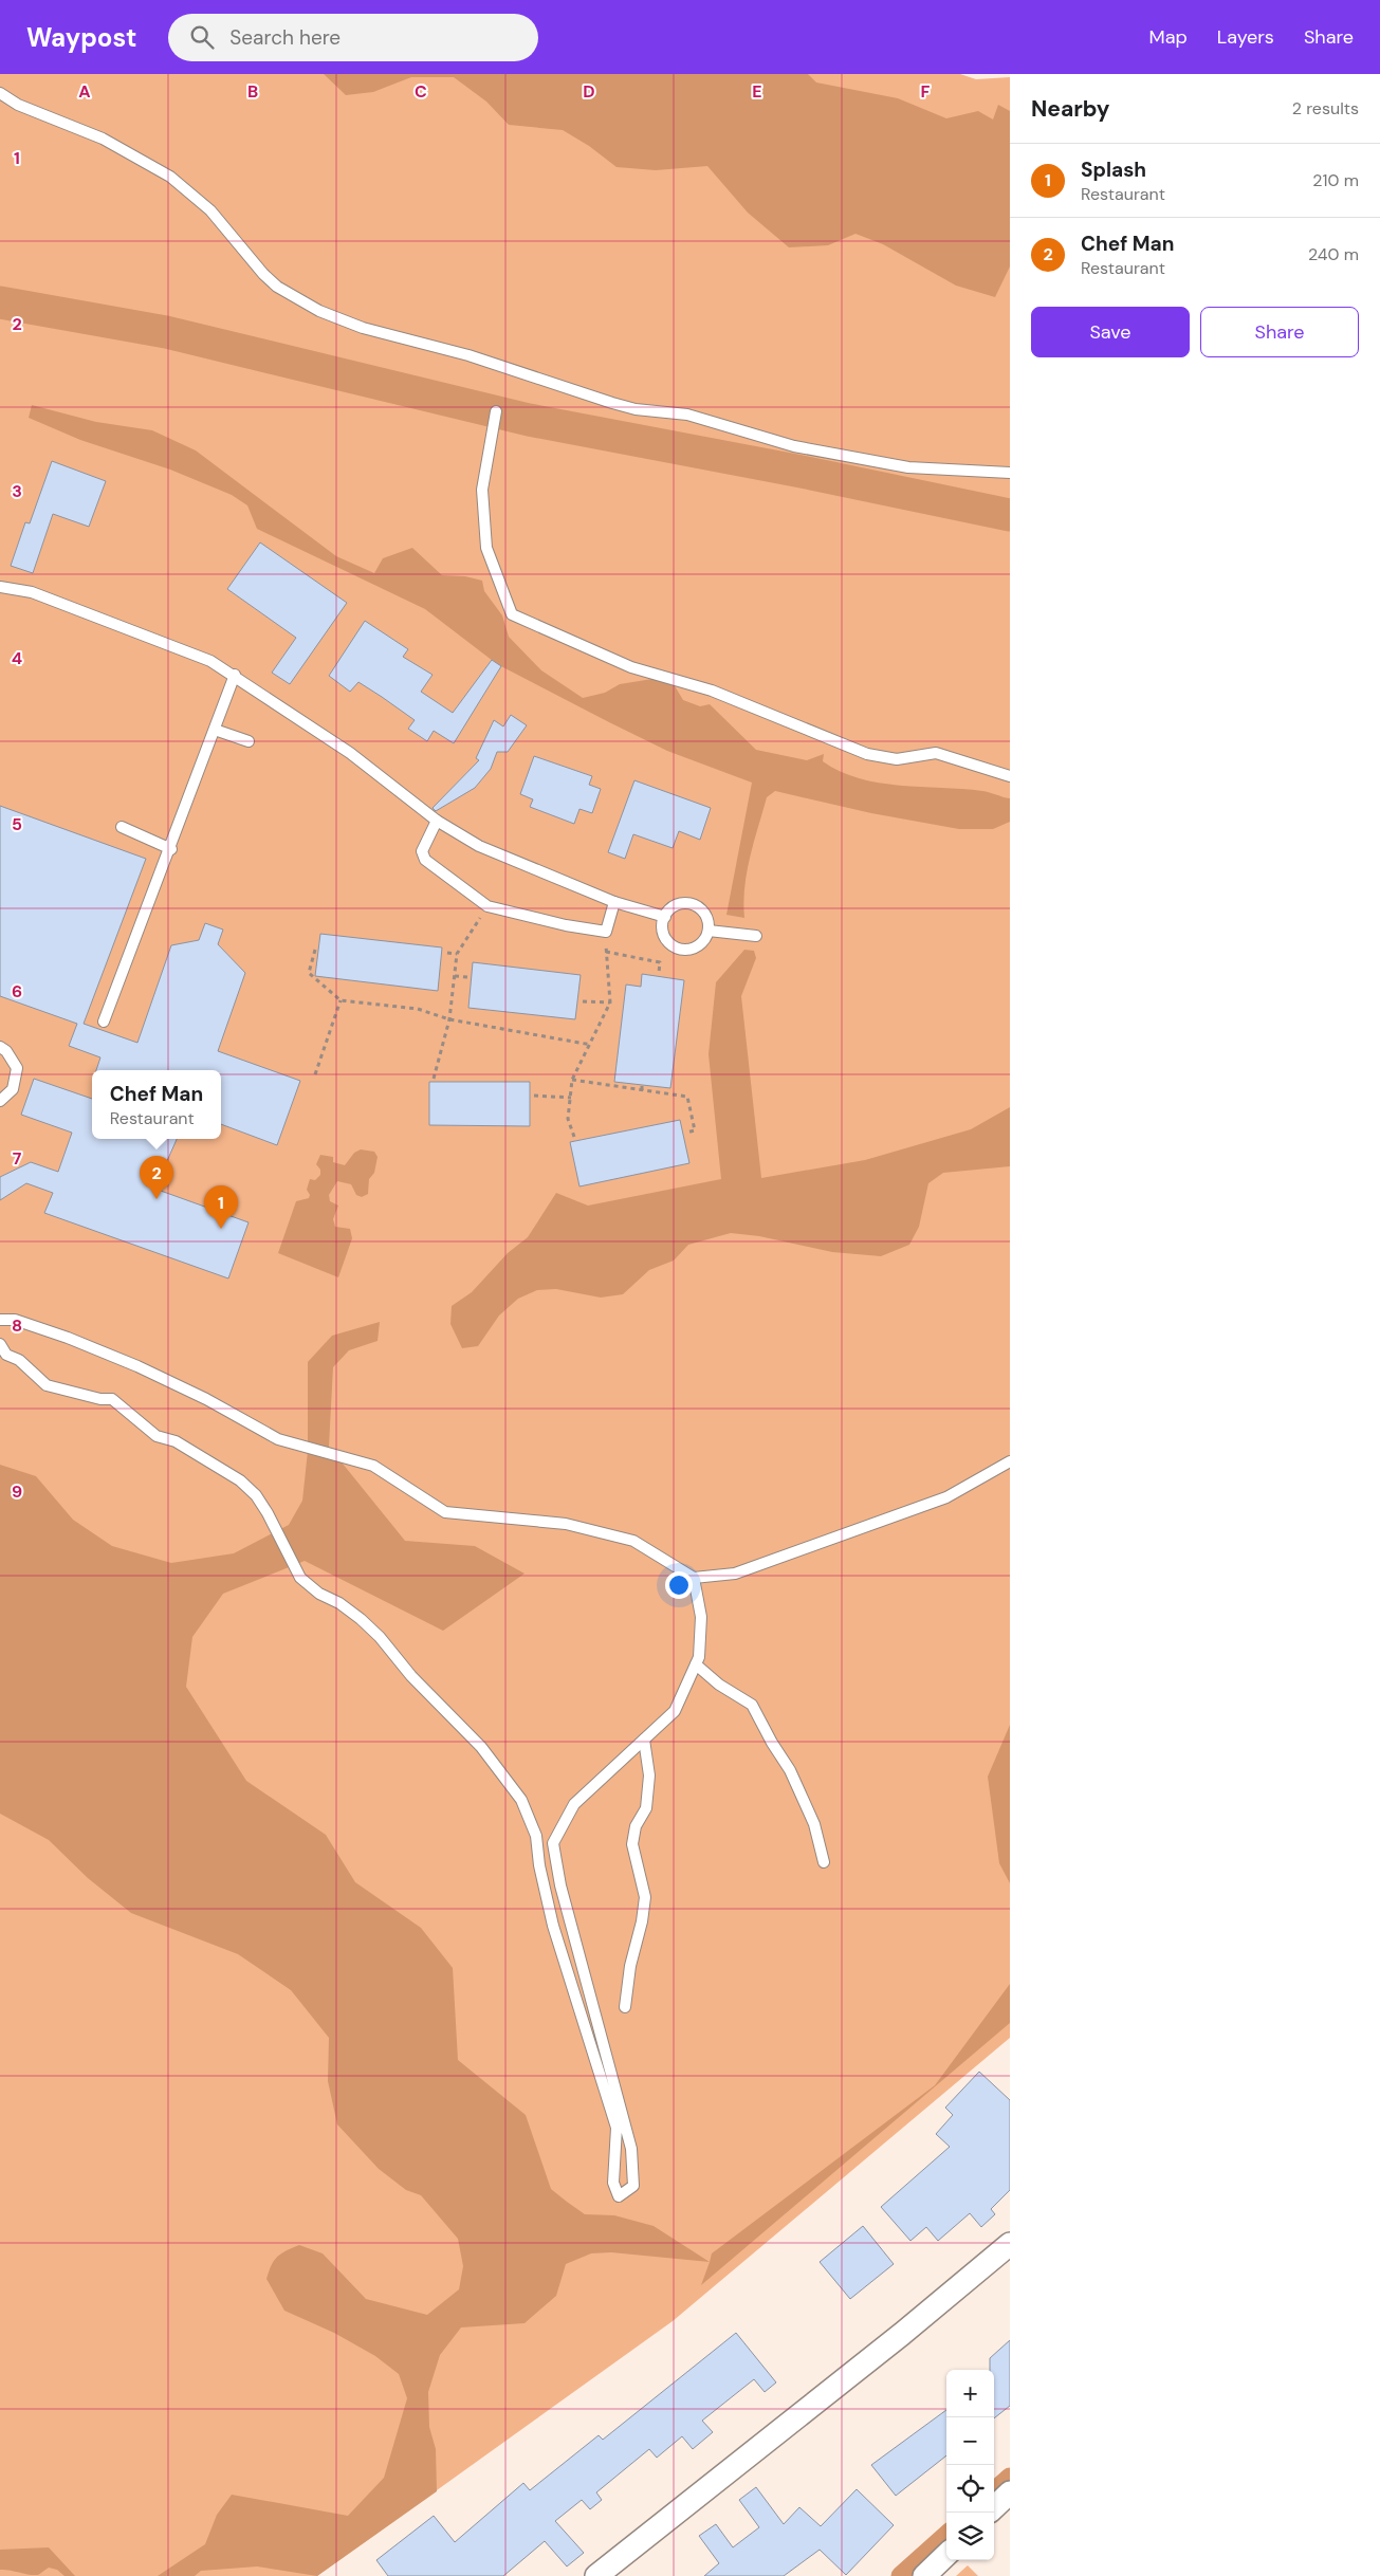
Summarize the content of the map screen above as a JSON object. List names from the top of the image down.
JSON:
{
  "page": {
    "header": "Waypost",
    "search": "Search here",
    "nav": ["Map", "Layers", "Share"],
    "heading": ["Nearby", "2 results"],
    "list": [
      {
        "mark": "1",
        "name": "Splash",
        "note": "Restaurant",
        "value": "210 m"
      },
      {
        "mark": "2",
        "name": "Chef Man",
        "note": "Restaurant",
        "value": "240 m"
      }
    ],
    "buttons": ["Save", "Share"],
    "popup": ["Chef Man", "Restaurant"],
    "pins": ["2", "1"],
    "map_buttons": ["+", "−"]
  },
  "grid": {
    "columns": [
      "A",
      "B",
      "C",
      "D",
      "E",
      "F"
    ],
    "rows": [
      "1",
      "2",
      "3",
      "4",
      "5",
      "6",
      "7",
      "8",
      "9"
    ]
  }
}
